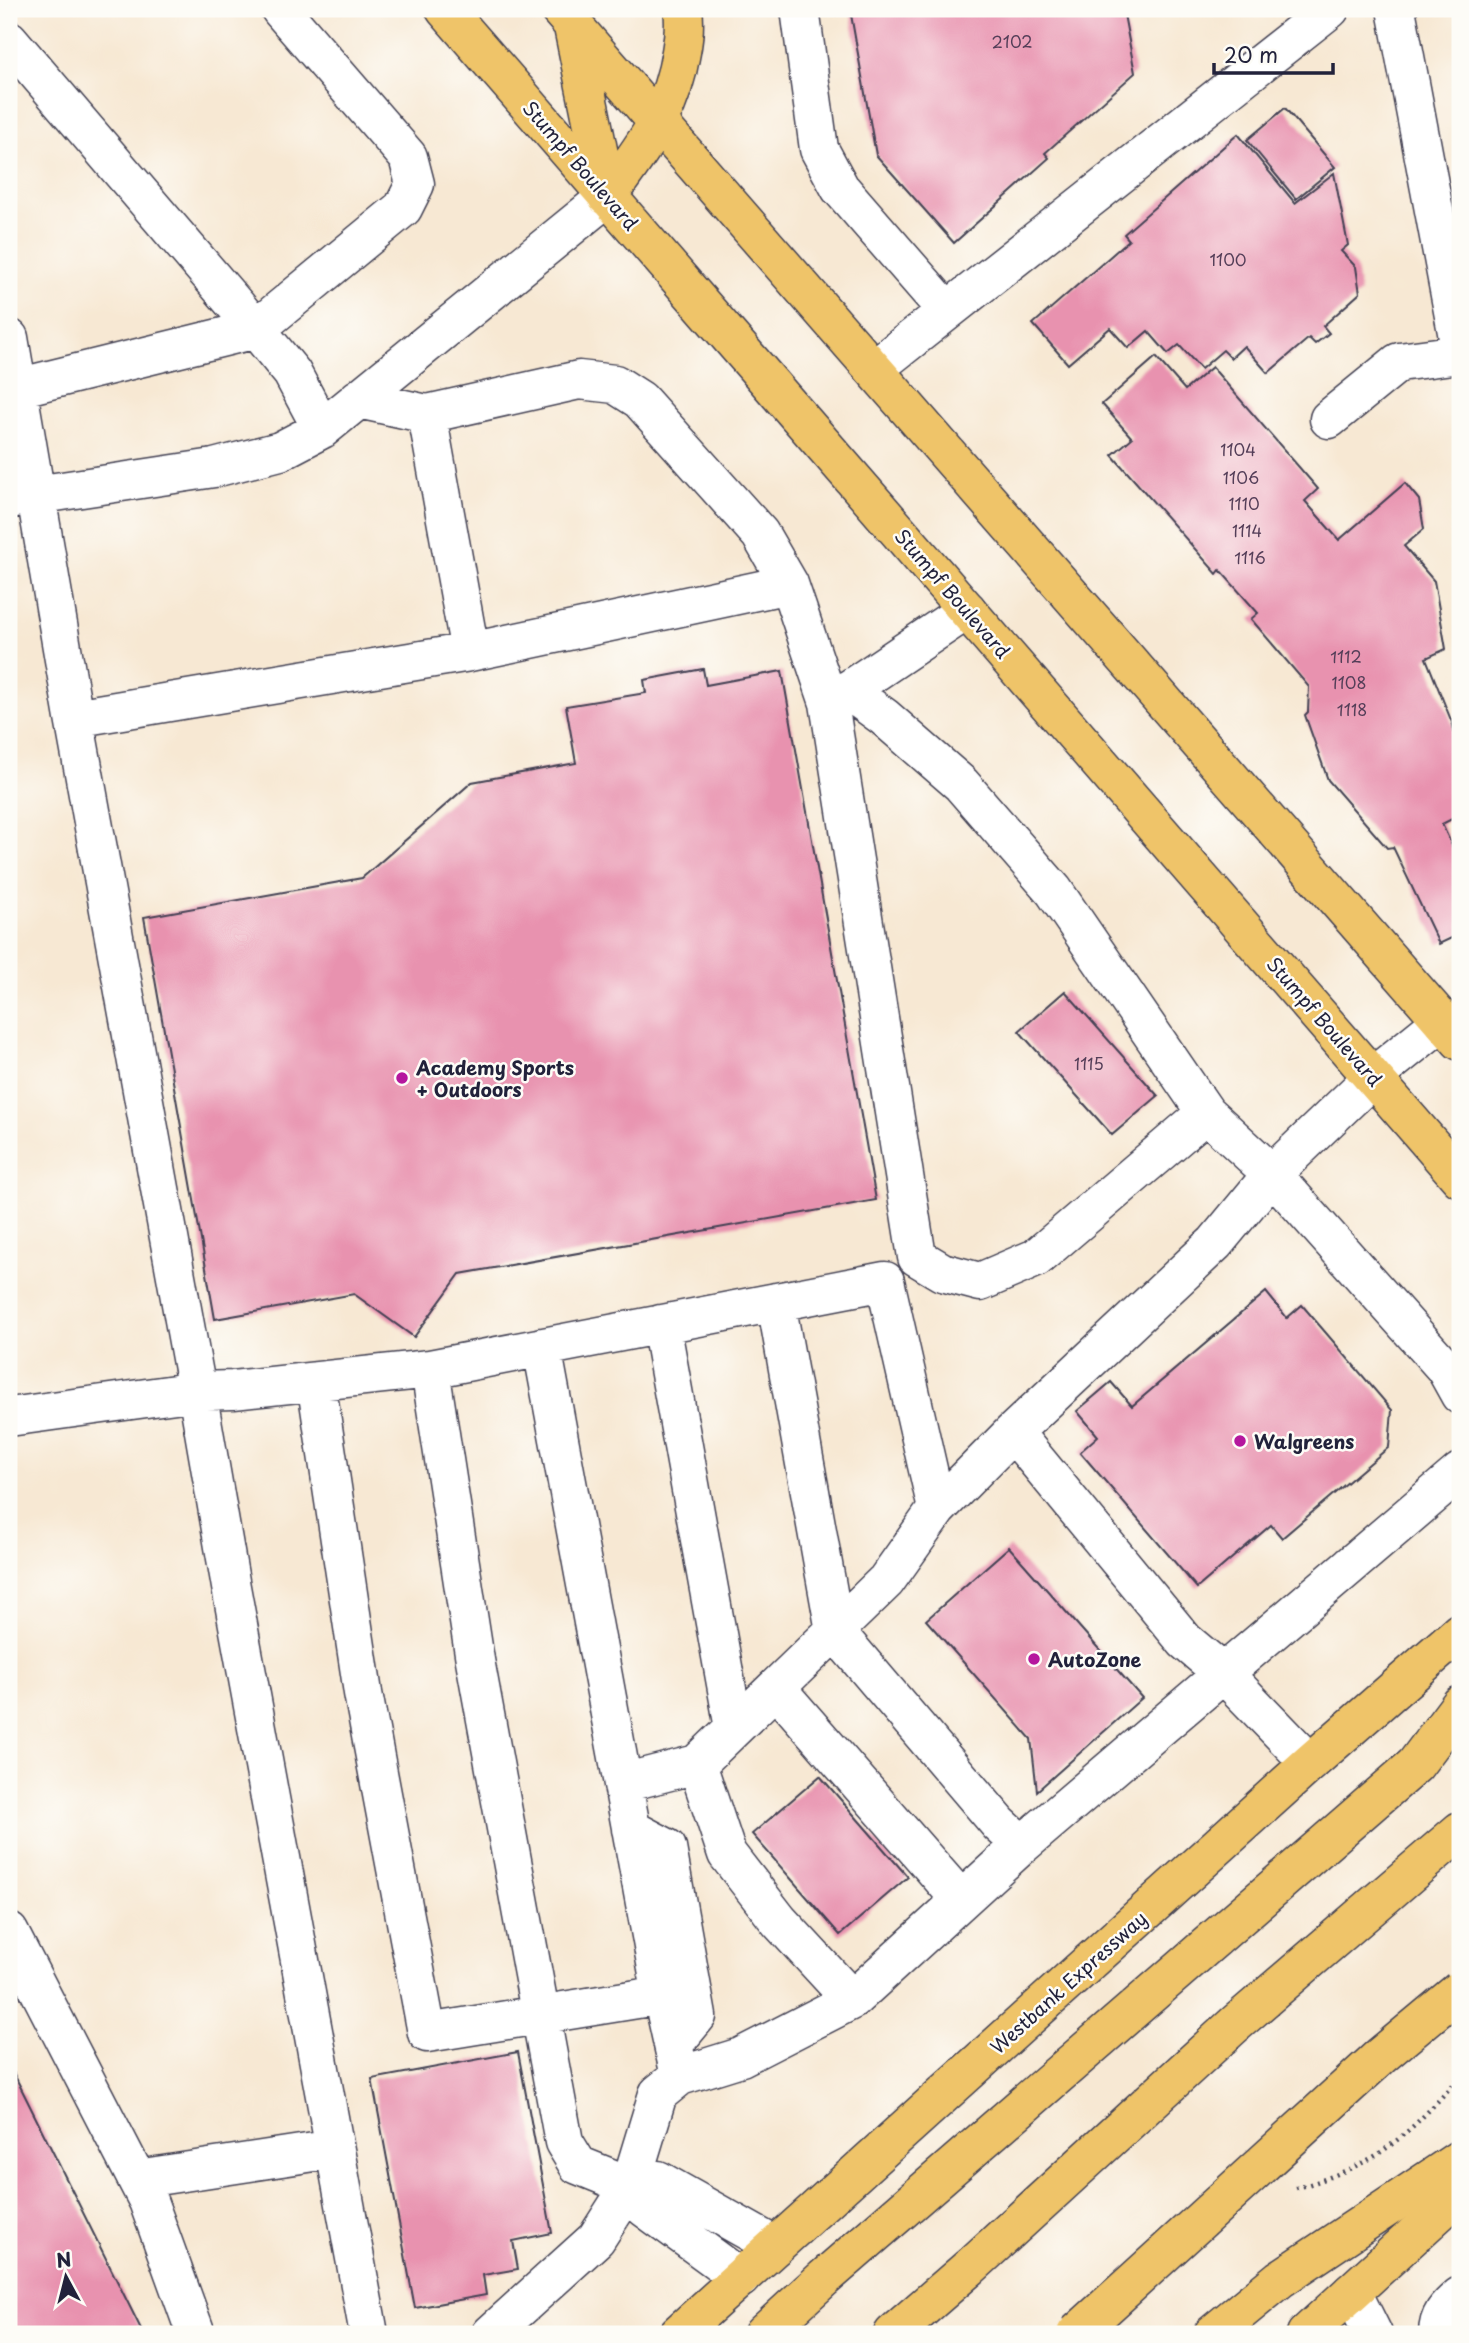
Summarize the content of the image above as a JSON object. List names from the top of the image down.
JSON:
{
  "streets": {
    "main road": ["Stumpf Boulevard", "Westbank Expressway"]
  },
  "places": ["Academy Sports + Outdoors", "Walgreens", "AutoZone"],
  "house_numbers": [
    "2102",
    "1100",
    "1104",
    "1106",
    "1110",
    "1114",
    "1116",
    "1112",
    "1108",
    "1118",
    "1115"
  ],
  "scale_bar": "20 m",
  "north": "top"
}
